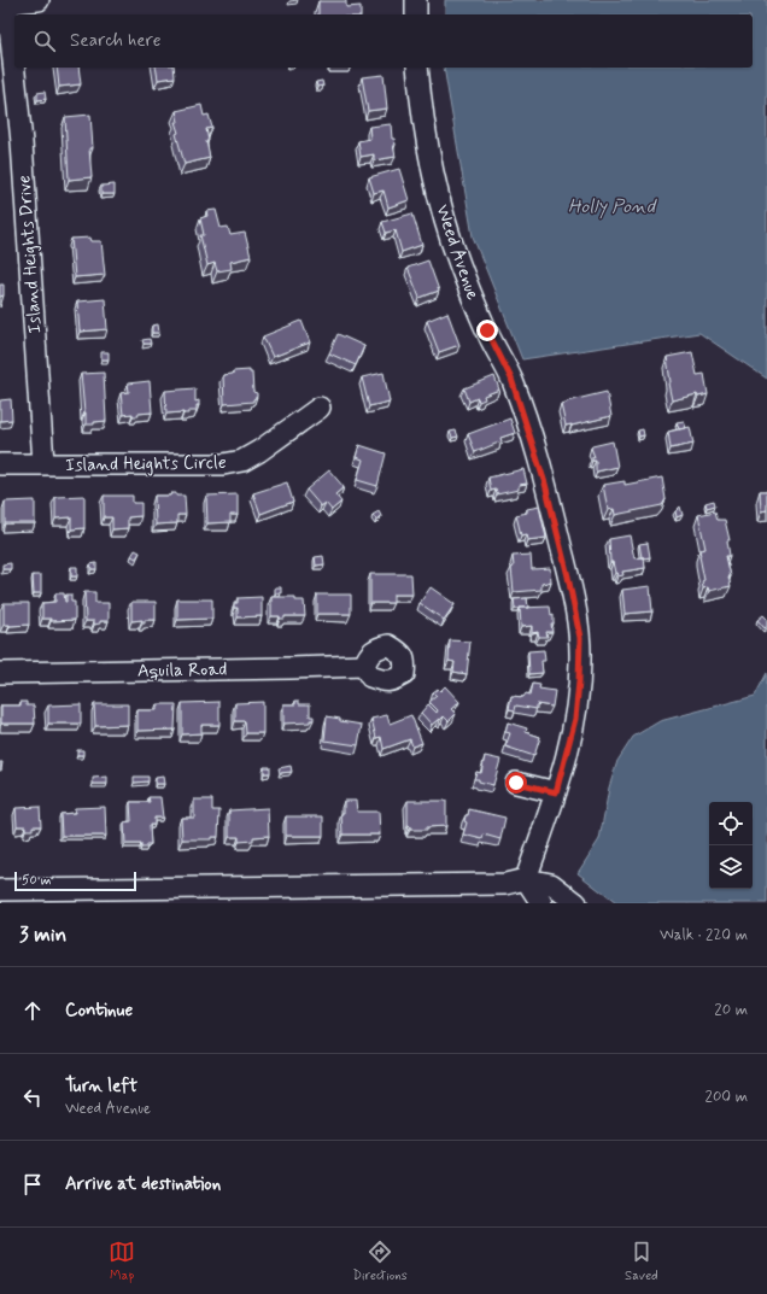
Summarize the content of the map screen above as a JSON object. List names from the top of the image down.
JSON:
{
  "streets": {
    "street": [
      "Weed Avenue",
      "Island Heights Drive",
      "Island Heights Circle",
      "Aquila Road"
    ]
  },
  "crossings": [
    ["Island Heights Drive", "Island Heights Circle"]
  ],
  "water": ["Holly Pond"],
  "scale_bar": "50 m",
  "page": {
    "search": "Search here",
    "scale": "50 m",
    "heading": ["3 min", "Walk · 220 m"],
    "list": [
      ["Continue", "20 m"],
      ["Turn left", "Weed Avenue", "200 m"],
      "Arrive at destination"
    ],
    "nav": ["Map", "Directions", "Saved"]
  }
}
